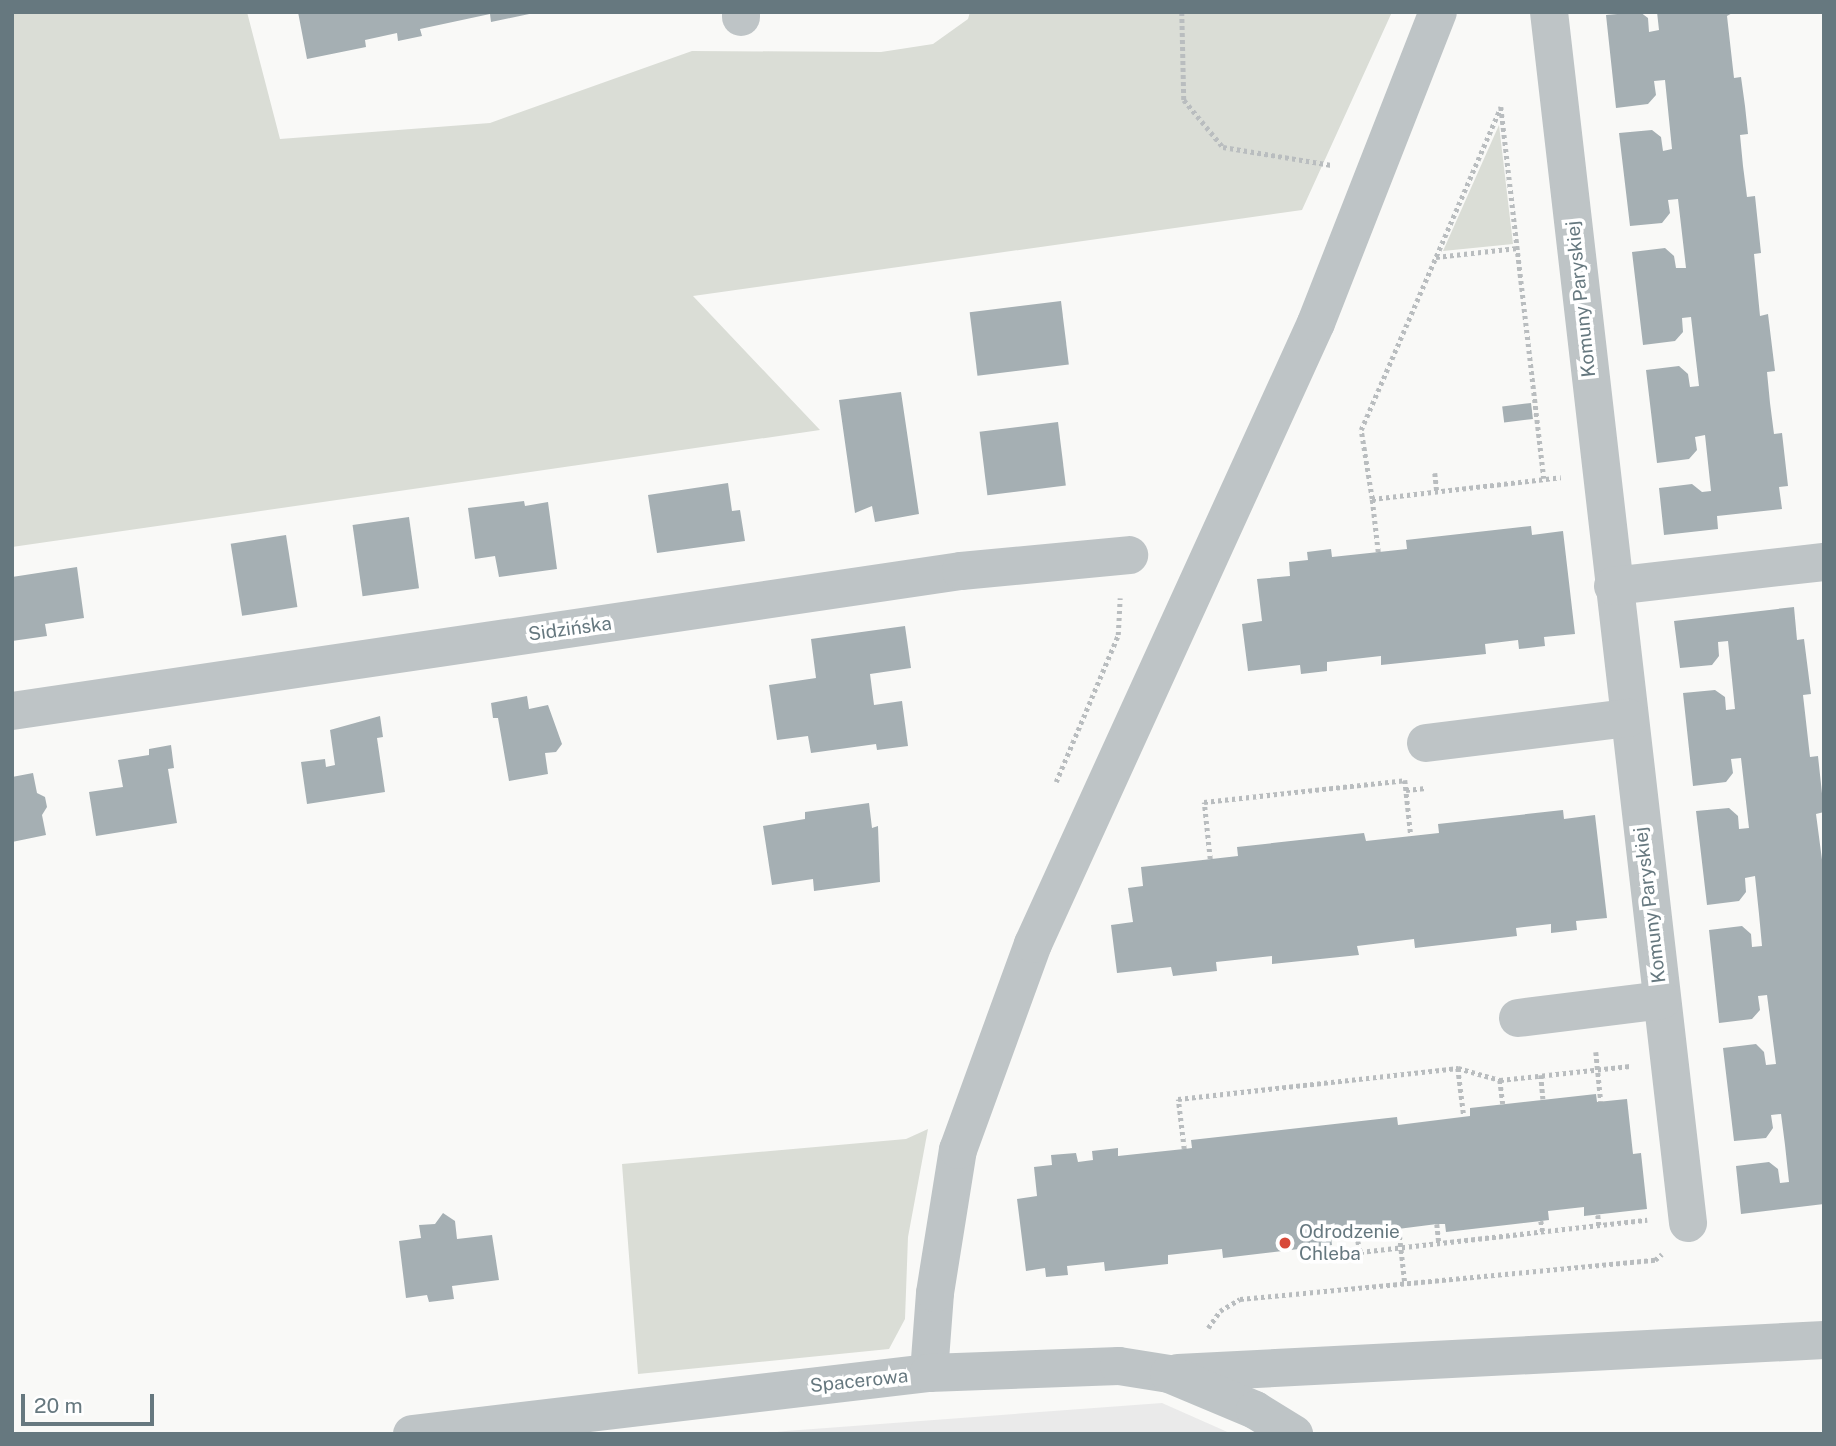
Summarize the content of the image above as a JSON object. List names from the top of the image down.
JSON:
{
  "streets": {
    "street": ["Komuny Paryskiej", "Sidzińska", "Spacerowa"]
  },
  "places": ["Odrodzenie Chleba"],
  "scale_bar": "20 m"
}
